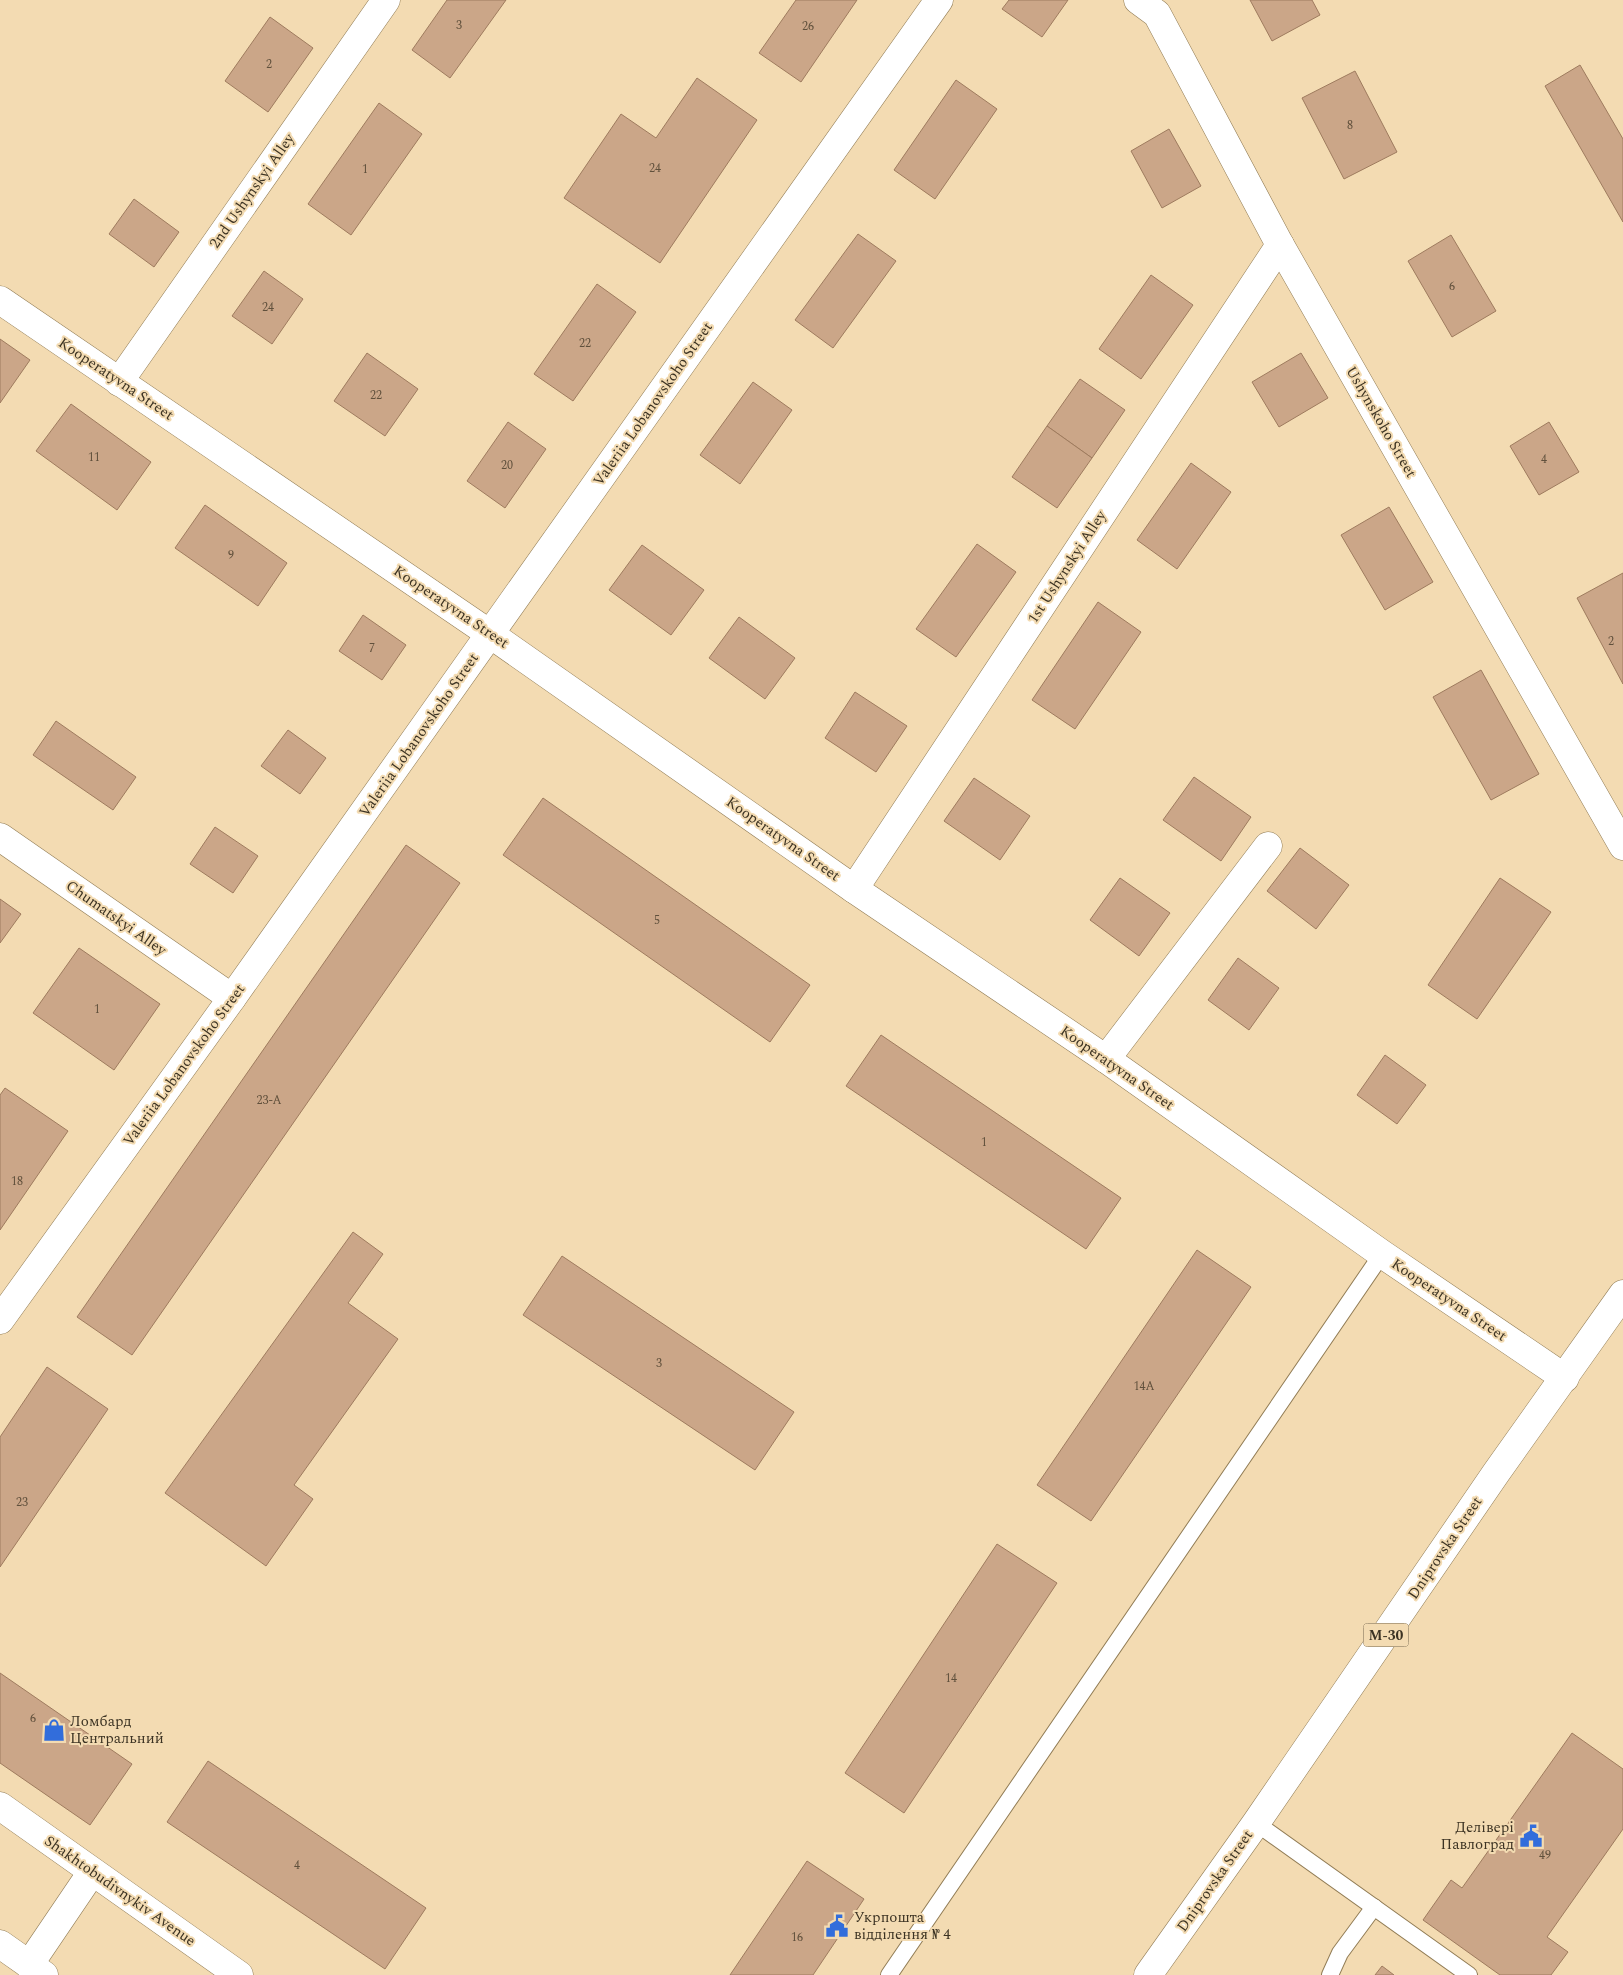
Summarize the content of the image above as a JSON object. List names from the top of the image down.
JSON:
{
  "streets": {
    "main road": [
      "2nd Ushynskyi Alley",
      "Kooperatyvna Street",
      "Valeriia Lobanovskoho Street",
      "Ushynskoho Street",
      "1st Ushynskyi Alley",
      "Chumatskyi Alley",
      "Dniprovska Street",
      "М-30",
      "Shakhtobudivnykiv Avenue"
    ]
  },
  "crossings": [
    ["2nd Ushynskyi Alley", "Kooperatyvna Street"],
    ["Kooperatyvna Street", "Valeriia Lobanovskoho Street"],
    ["Kooperatyvna Street", "1st Ushynskyi Alley"],
    ["Kooperatyvna Street", "Dniprovska Street"],
    ["Valeriia Lobanovskoho Street", "Chumatskyi Alley"],
    ["Ushynskoho Street", "1st Ushynskyi Alley"]
  ],
  "places": {
    "shop": ["Ломбард Центральний"],
    "public building": ["Делівері Павлоград", "Укрпошта відділення № 4"]
  },
  "house_numbers": [
    "3",
    "26",
    "2",
    "8",
    "24",
    "1",
    "6",
    "24",
    "22",
    "22",
    "11",
    "4",
    "20",
    "9",
    "2",
    "7",
    "5",
    "1",
    "23-А",
    "1",
    "18",
    "3",
    "14А",
    "23",
    "14",
    "6",
    "49",
    "4",
    "16"
  ]
}
